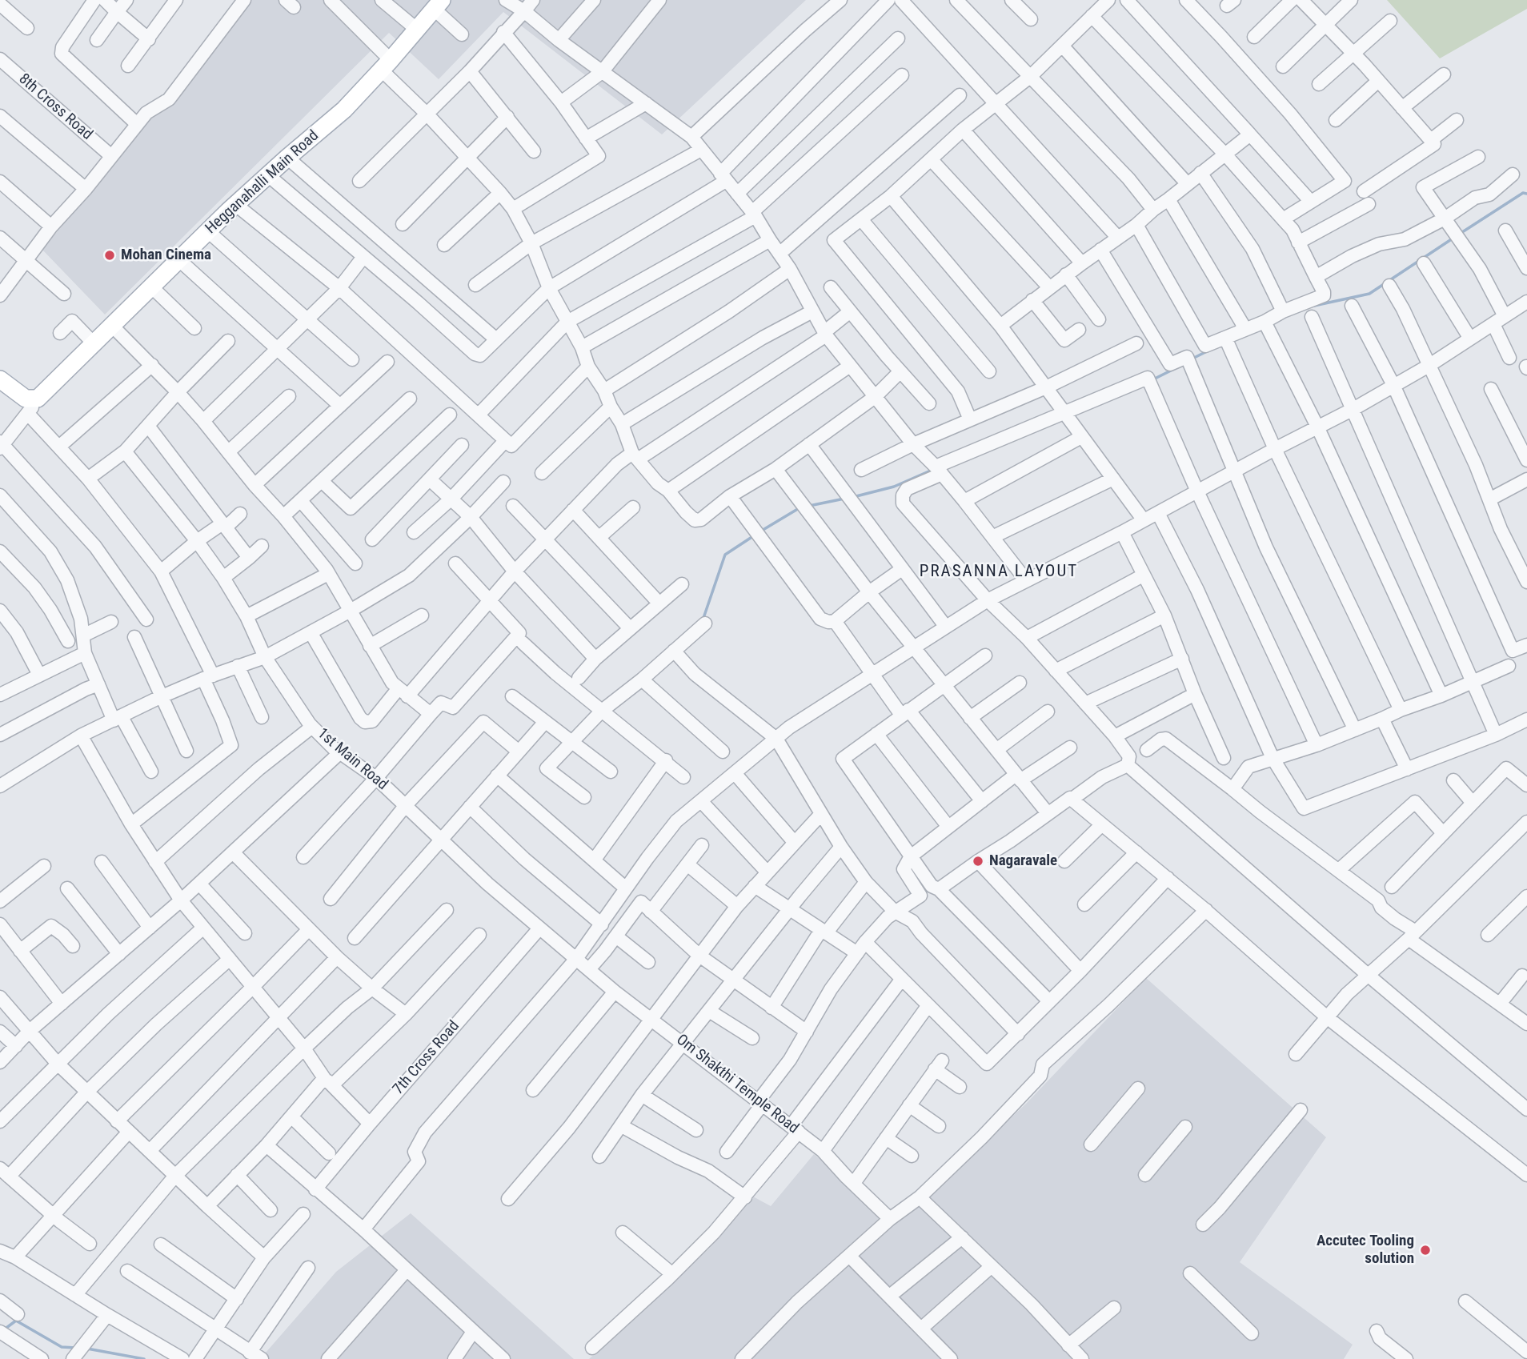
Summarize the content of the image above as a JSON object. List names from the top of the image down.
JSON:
{
  "streets": {
    "main road": ["Hegganahalli Main Road"],
    "street": [
      "8th Cross Road",
      "1st Main Road",
      "7th Cross Road",
      "Om Shakthi Temple Road"
    ]
  },
  "crossings": [
    ["1st Main Road", "7th Cross Road"],
    ["1st Main Road", "Om Shakthi Temple Road"]
  ],
  "districts": ["PRASANNA LAYOUT"],
  "places": ["Mohan Cinema", "Nagaravale", "Accutec Tooling solution"]
}
